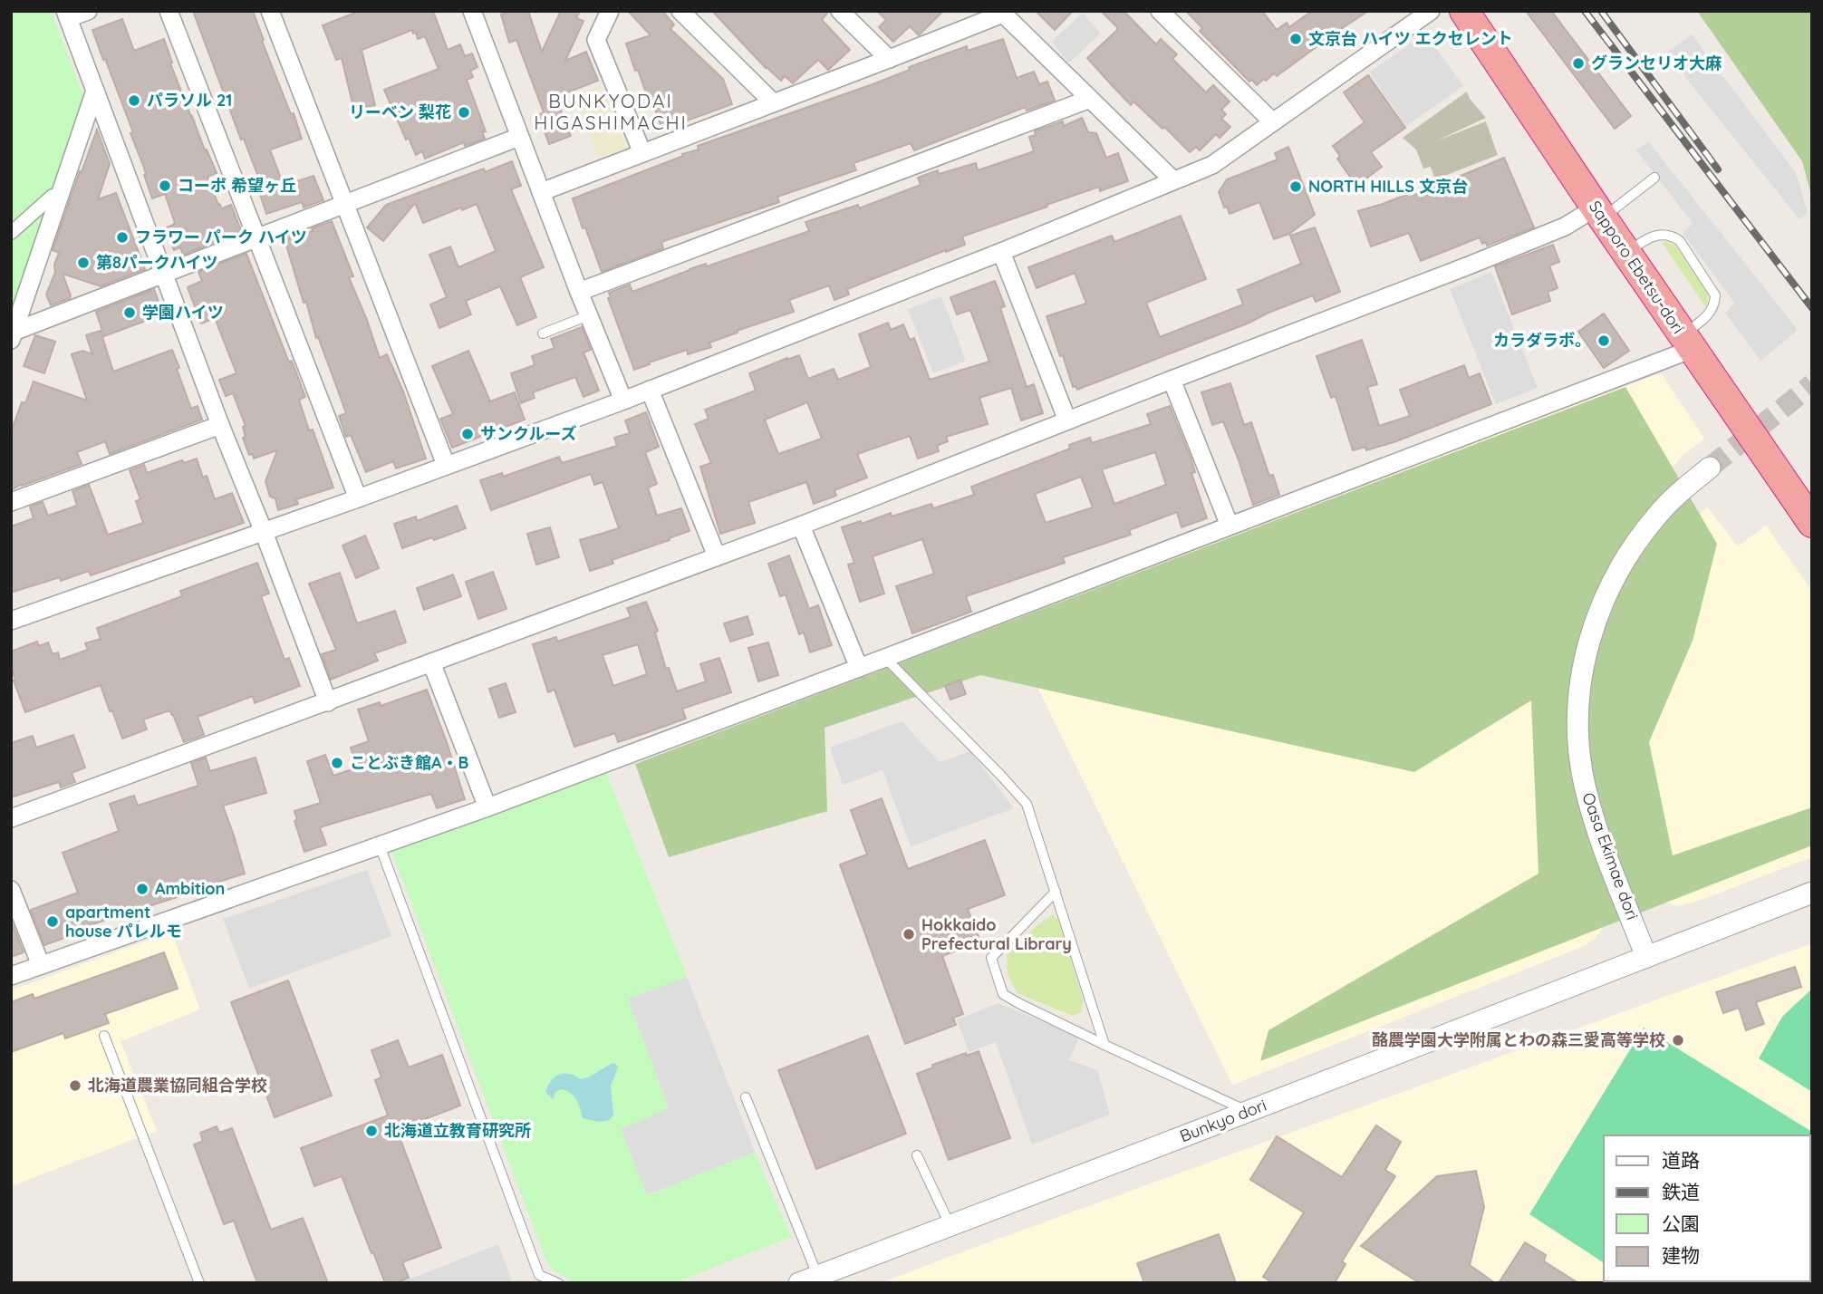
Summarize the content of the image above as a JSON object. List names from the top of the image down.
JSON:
{
  "streets": {
    "highway": ["Sapporo Ebetsu-dori"],
    "street": ["Oasa Ekimae dori", "Bunkyo dori"]
  },
  "crossings": [
    ["Oasa Ekimae dori", "Bunkyo dori"]
  ],
  "districts": ["BUNKYODAI HIGASHIMACHI"],
  "places": [
    "文京台 ハイツ エクセレント",
    "グランセリオ大麻",
    "パラソル 21",
    "リーベン 梨花",
    "コーポ 希望ヶ丘",
    "NORTH HILLS 文京台",
    "フラワー パーク ハイツ",
    "第8パークハイツ",
    "学園ハイツ",
    "カラダラボ。",
    "サンクルーズ",
    "ことぶき館A・B",
    "Ambition",
    "apartment house パレルモ",
    "Hokkaido Prefectural Library",
    "酪農学園大学附属とわの森三愛高等学校",
    "北海道農業協同組合学校",
    "北海道立教育研究所"
  ],
  "legend": [
    "道路",
    "鉄道",
    "公園",
    "建物"
  ]
}
